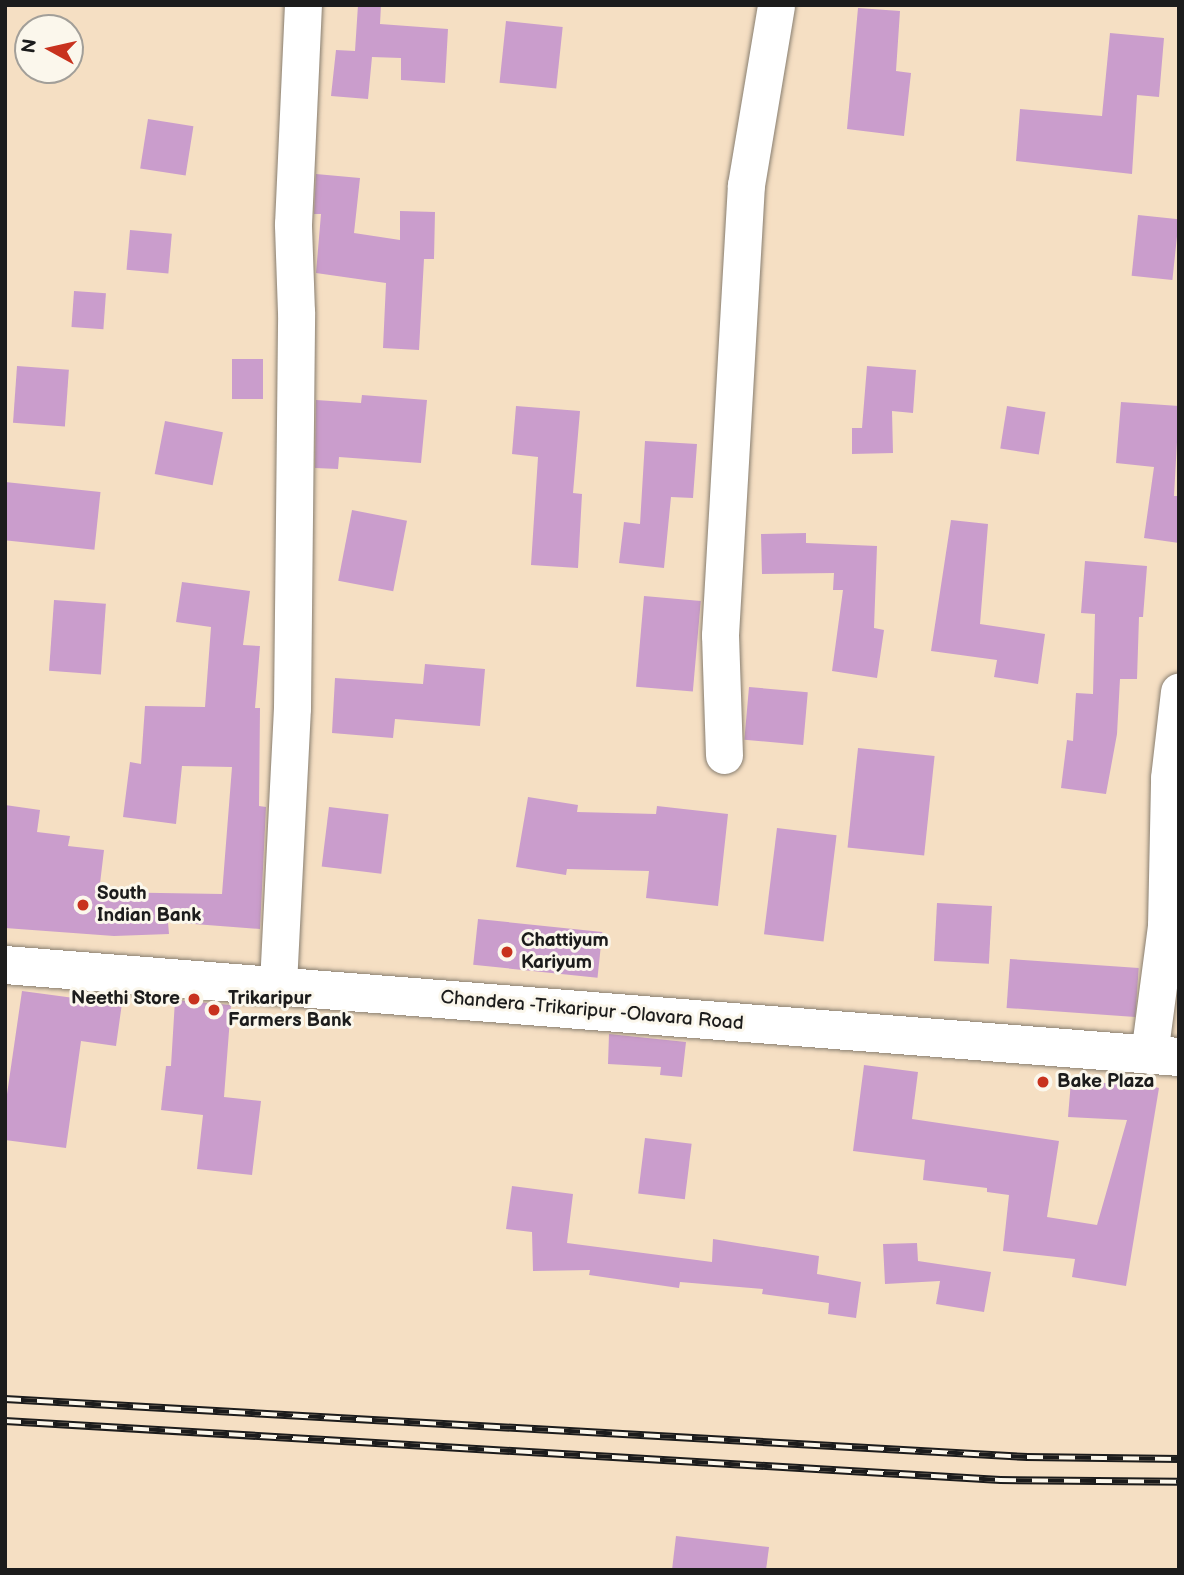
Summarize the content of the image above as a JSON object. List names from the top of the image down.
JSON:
{
  "streets": {
    "main road": ["Chandera -Trikaripur -Olavara Road"]
  },
  "places": [
    "South Indian Bank",
    "Chattiyum Kariyum",
    "Neethi Store",
    "Trikaripur Farmers Bank",
    "Bake Plaza"
  ],
  "north": "left"
}
